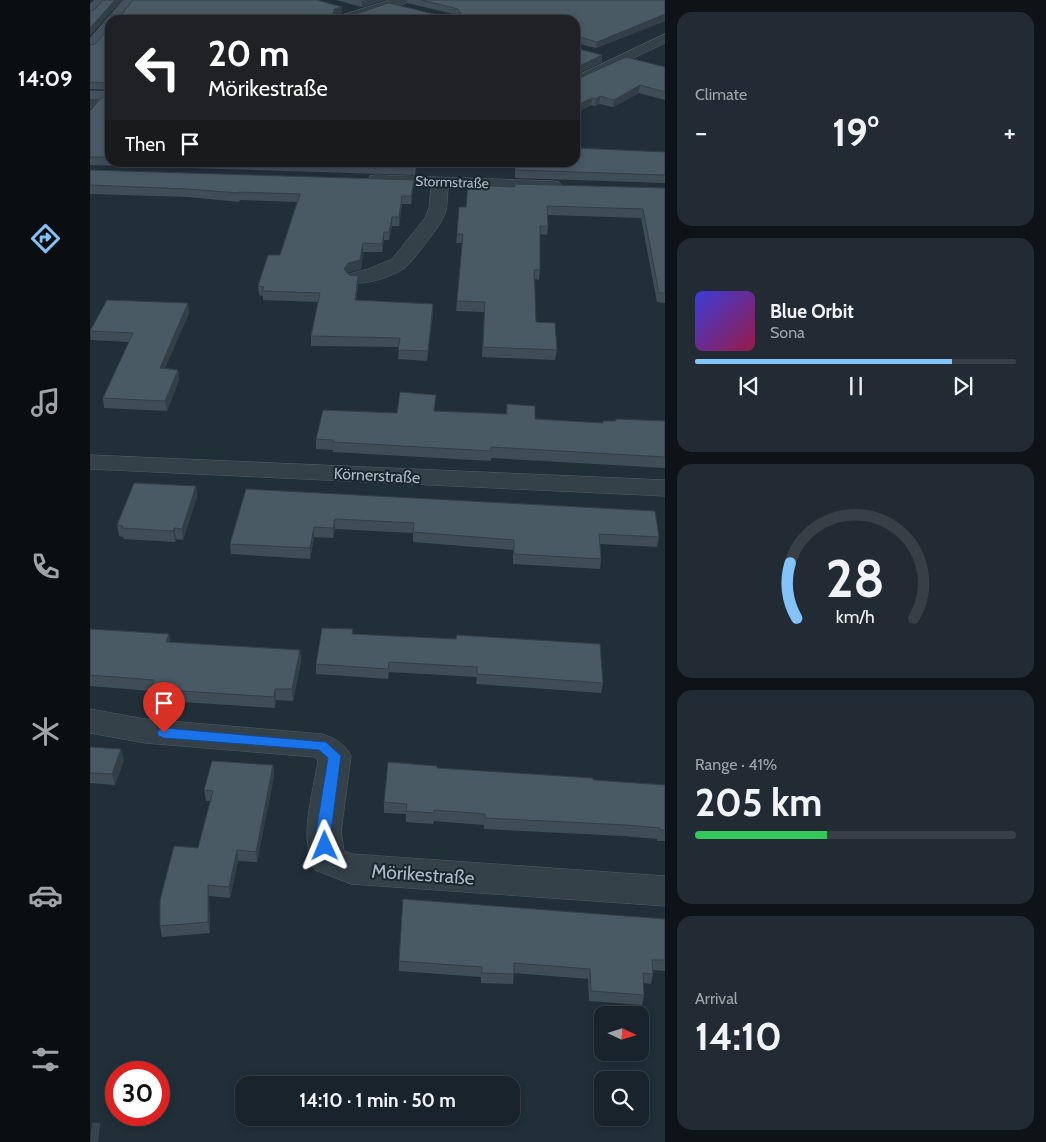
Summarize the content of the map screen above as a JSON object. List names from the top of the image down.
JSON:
{
  "streets": {
    "street": ["Stormstraße", "Körnerstraße", "Mörikestraße"]
  },
  "north": "right",
  "page": {
    "tabs": "14:09",
    "tile": [
      "Climate",
      ["Range · 41%", "205 km"],
      ["Arrival", "14:10"]
    ],
    "turn": ["20 m", "Mörikestraße"],
    "heat": ["−", "19°", "+"],
    "then": "Then",
    "song": ["Blue Orbit", "Sona"],
    "limit": "30",
    "trip": "14:10 · 1 min · 50 m",
    "gauge": ["28", "km/h"]
  }
}
